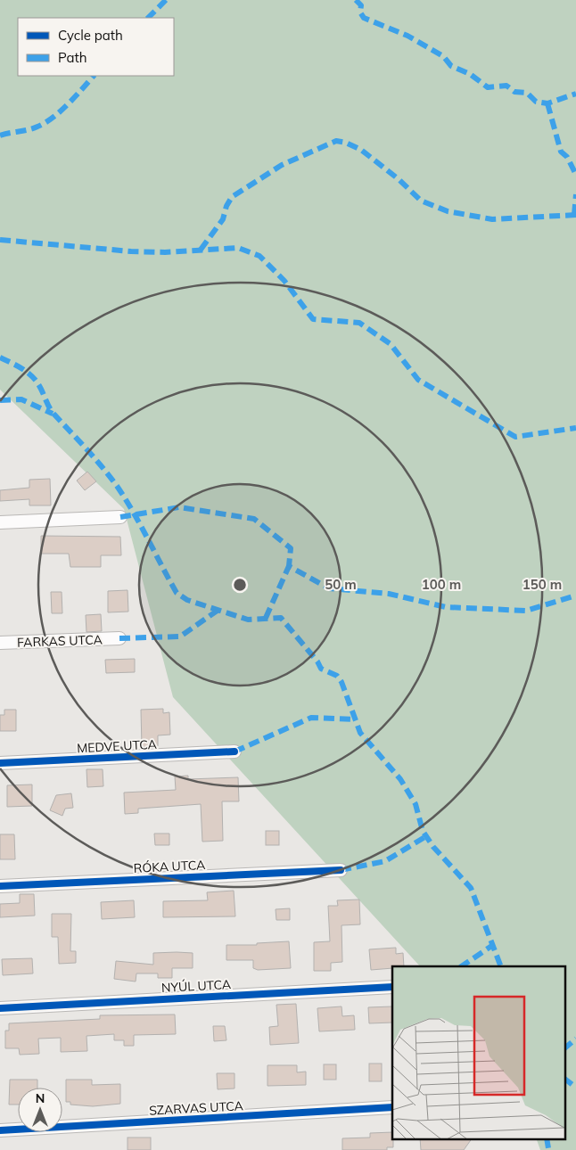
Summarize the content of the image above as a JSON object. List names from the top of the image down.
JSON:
{
  "streets": {
    "street": [
      "FARKAS UTCA",
      "MEDVE UTCA",
      "RÓKA UTCA",
      "NYÚL UTCA",
      "SZARVAS UTCA"
    ]
  },
  "legend": ["Cycle path", "Path"],
  "north": "top",
  "rings": ["50 m", "100 m", "150 m"]
}
